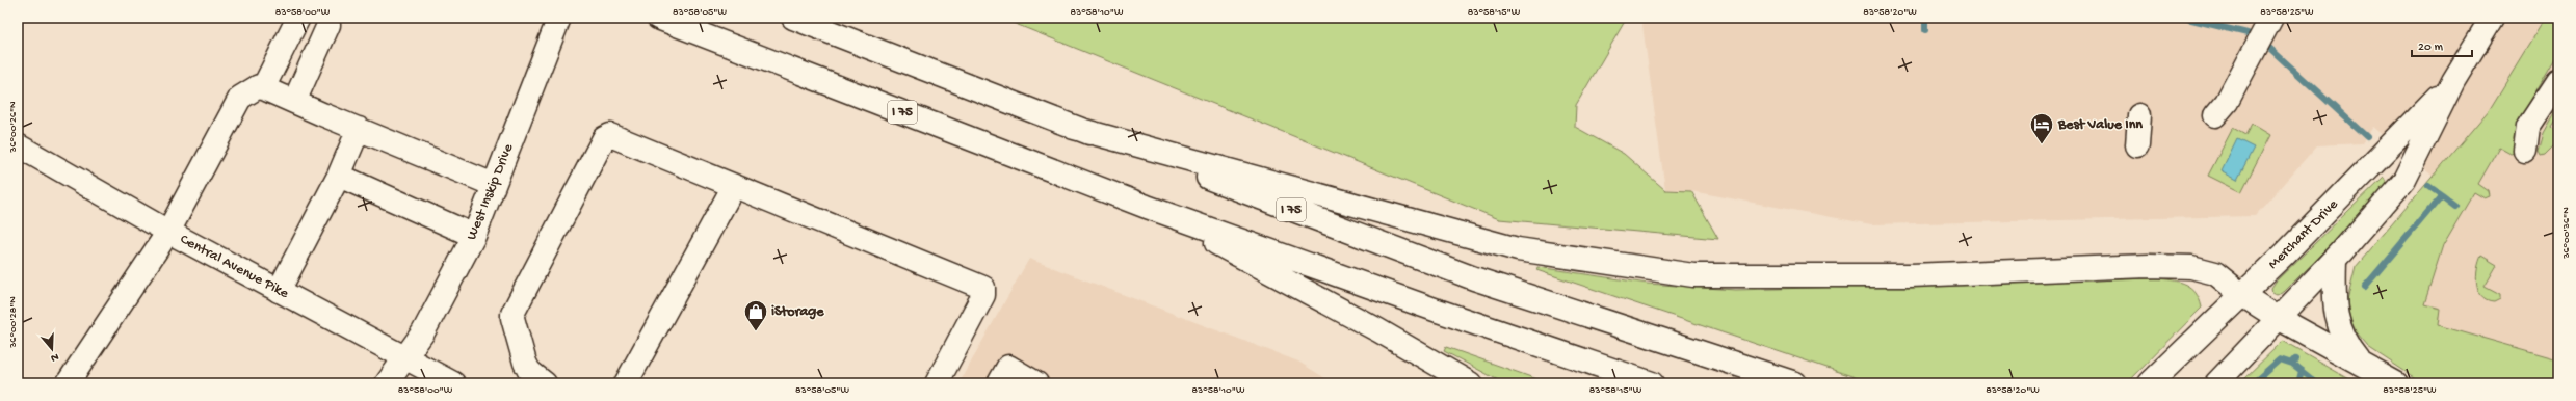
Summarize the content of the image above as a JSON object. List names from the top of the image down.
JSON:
{
  "streets": {
    "main road": [
      "I 75",
      "West Inskip Drive",
      "Merchant Drive",
      "Central Avenue Pike"
    ]
  },
  "crossings": [
    ["West Inskip Drive", "Central Avenue Pike"]
  ],
  "places": {
    "hotel": ["Best Value Inn"],
    "shop": ["iStorage"]
  },
  "scale_bar": "20 m",
  "north": "bottom",
  "coordinates": [
    "83°58'00\"W",
    "83°58'05\"W",
    "83°58'10\"W",
    "83°58'15\"W",
    "83°58'20\"W",
    "83°58'25\"W",
    "36°00'26\"N",
    "36°00'36\"N",
    "36°00'28\"N"
  ]
}
